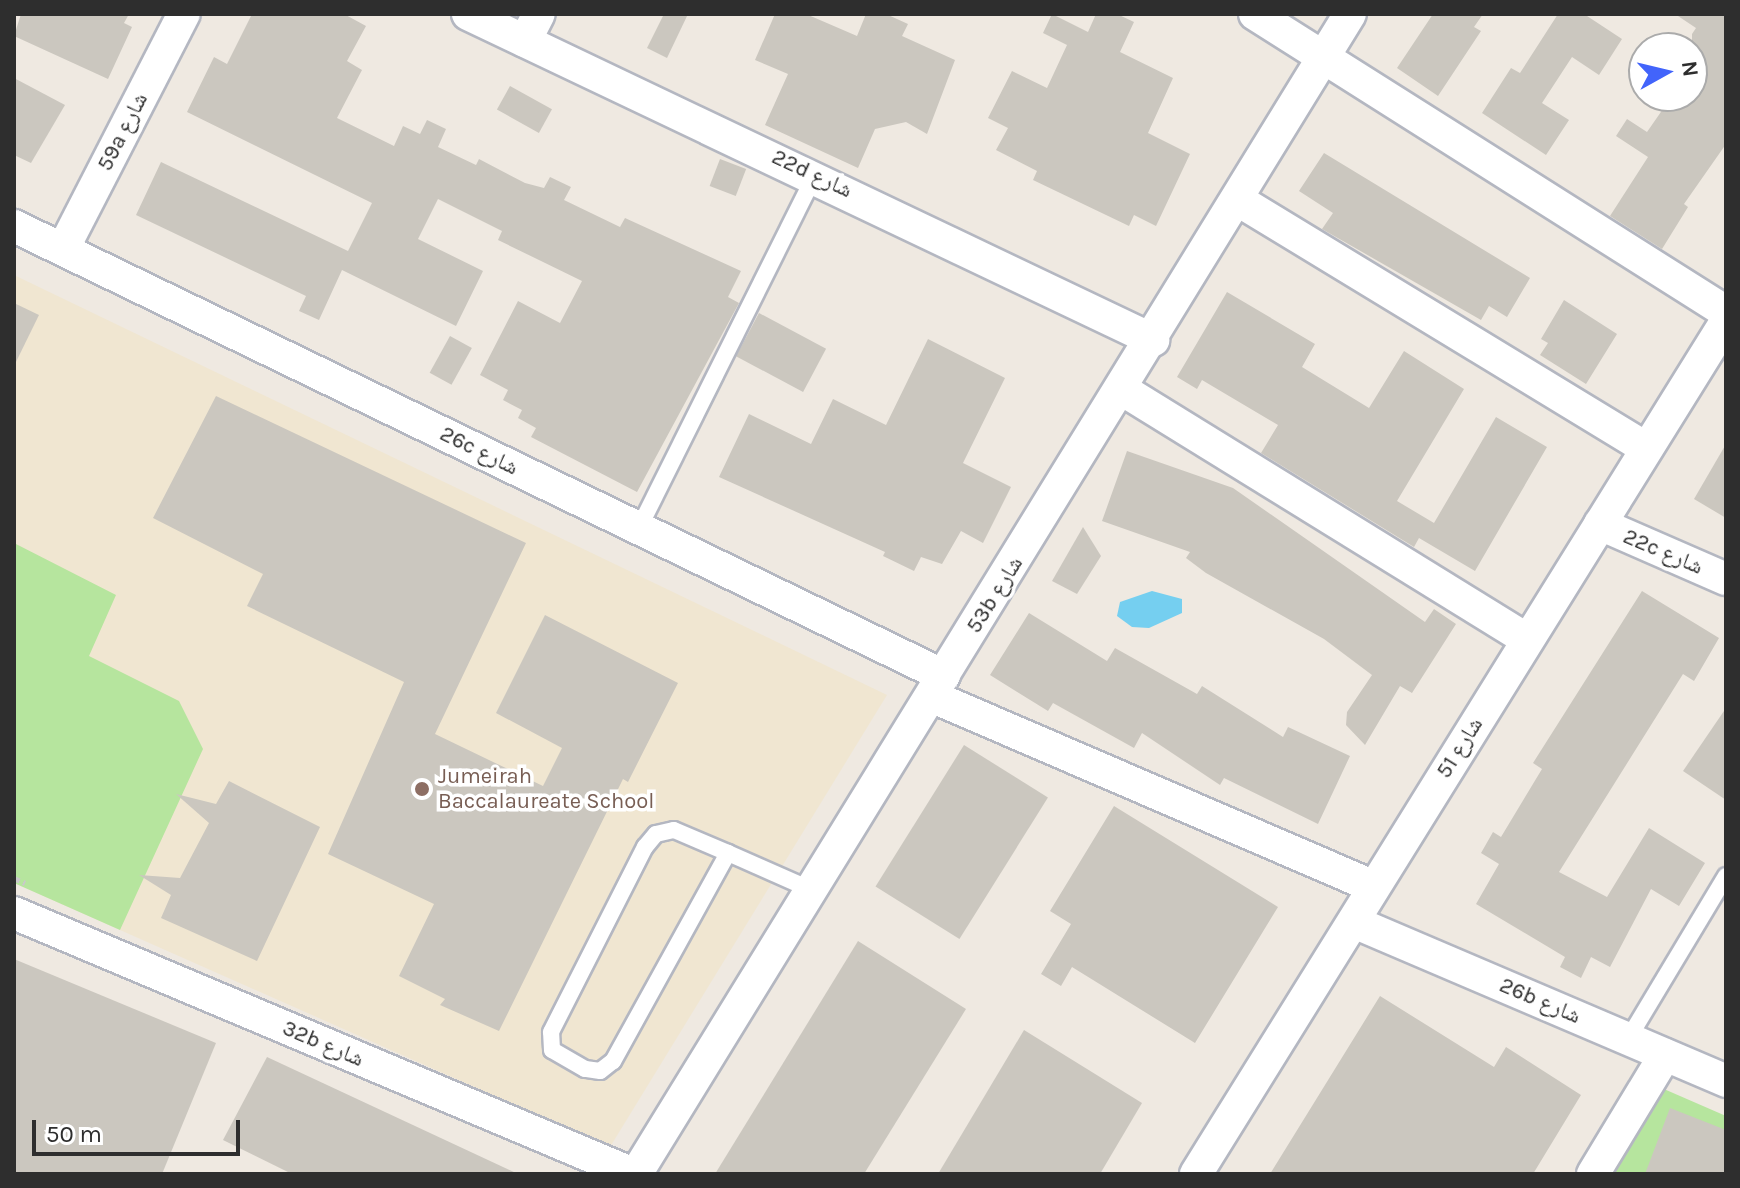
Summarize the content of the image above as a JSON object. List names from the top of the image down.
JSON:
{
  "streets": {
    "street": [
      "59a شارع",
      "22d شارع",
      "26c شارع",
      "22c شارع",
      "53b شارع",
      "شارع 51",
      "26b شارع",
      "32b شارع"
    ]
  },
  "crossings": [
    ["59a شارع", "26c شارع"],
    ["22d شارع", "53b شارع"],
    ["26c شارع", "53b شارع"],
    ["26c شارع", "شارع 51"],
    ["22c شارع", "شارع 51"],
    ["53b شارع", "32b شارع"],
    ["شارع 51", "26b شارع"]
  ],
  "places": ["Jumeirah Baccalaureate School"],
  "scale_bar": "50 m",
  "north": "right"
}
